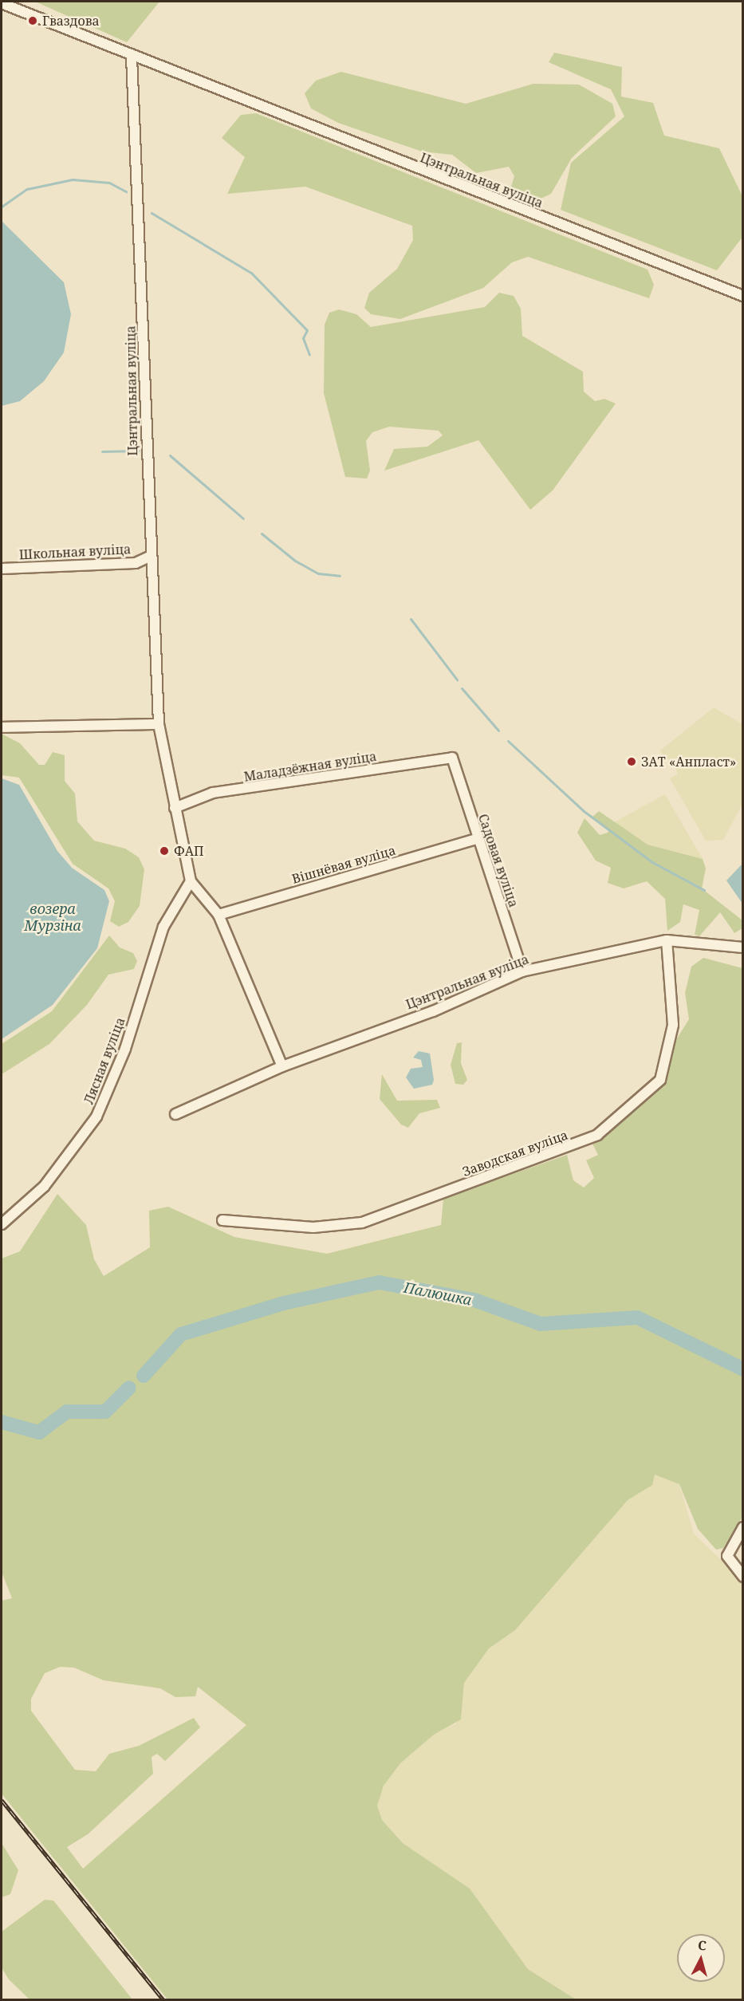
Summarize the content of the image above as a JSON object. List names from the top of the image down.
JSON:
{
  "streets": {
    "street": [
      "Цэнтральная вуліца",
      "Школьная вуліца",
      "Маладзёжная вуліца",
      "Садовая вуліца",
      "Вішнёвая вуліца",
      "Лясная вуліца",
      "Заводская вуліца"
    ]
  },
  "crossings": [
    ["Цэнтральная вуліца", "Школьная вуліца"],
    ["Цэнтральная вуліца", "Маладзёжная вуліца"],
    ["Цэнтральная вуліца", "Садовая вуліца"],
    ["Цэнтральная вуліца", "Вішнёвая вуліца"],
    ["Цэнтральная вуліца", "Лясная вуліца"],
    ["Цэнтральная вуліца", "Заводская вуліца"],
    ["Маладзёжная вуліца", "Садовая вуліца"],
    ["Садовая вуліца", "Вішнёвая вуліца"]
  ],
  "water": ["возера Мурзіна", "Палюшка"],
  "places": ["Гваздова", "ЗАТ «Анпласт»", "ФАП"],
  "north": "top"
}
